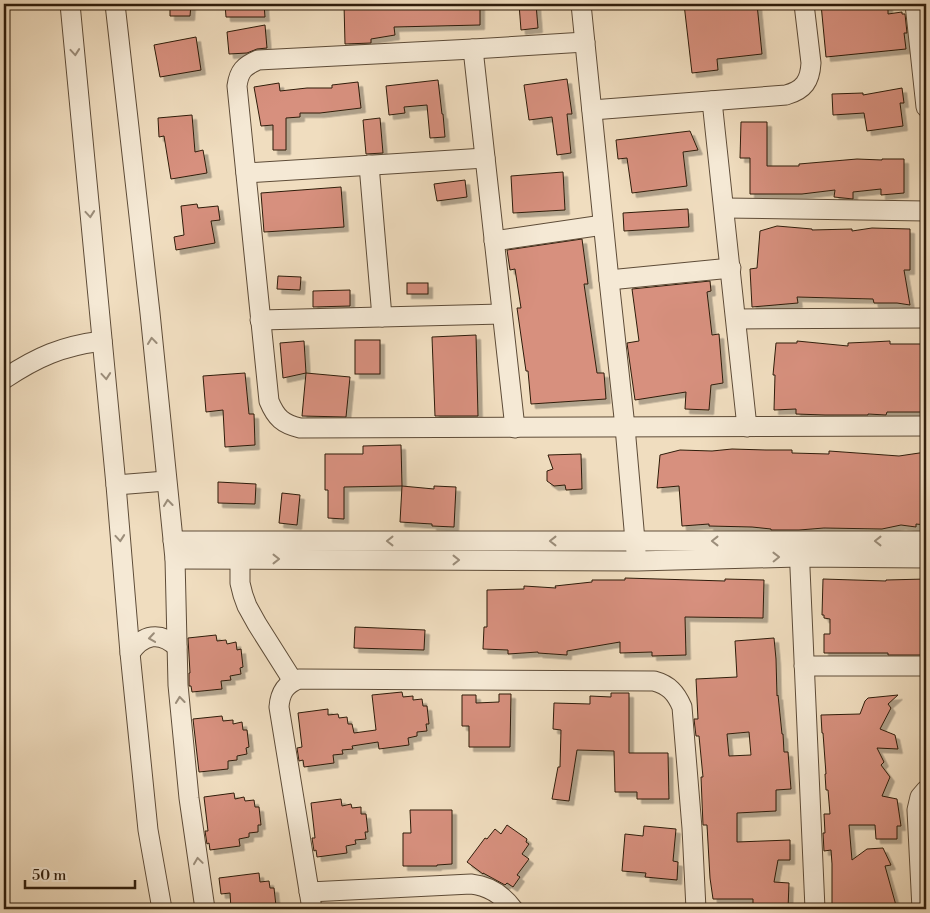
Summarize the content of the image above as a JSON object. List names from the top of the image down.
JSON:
{
  "scale_bar": "50 m"
}
